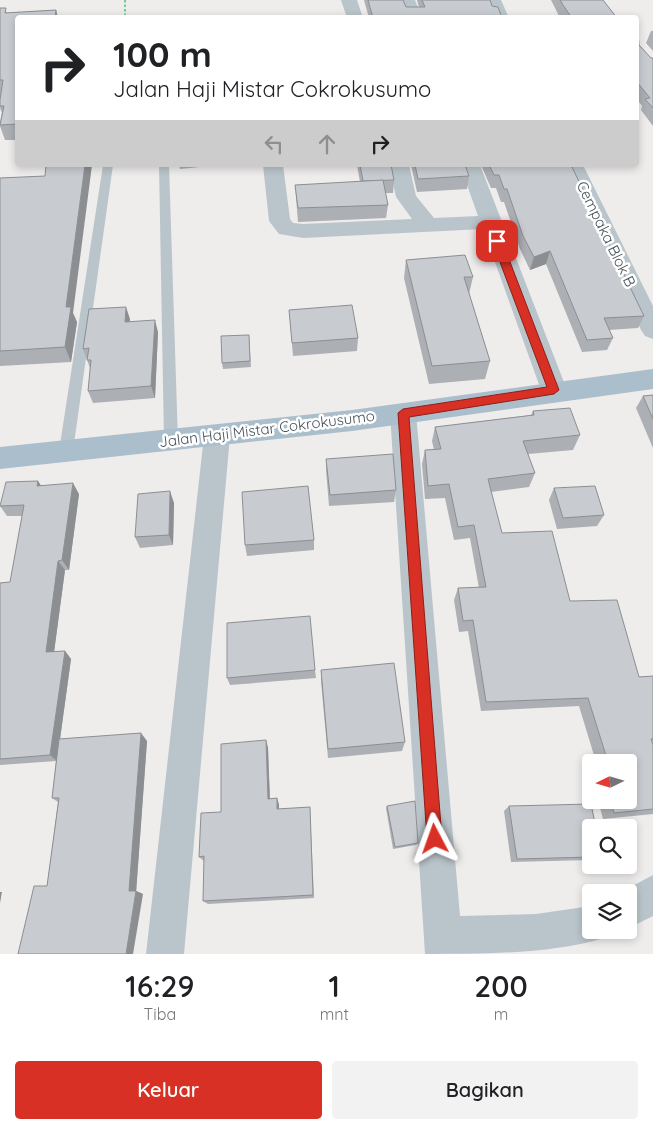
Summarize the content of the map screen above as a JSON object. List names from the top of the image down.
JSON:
{
  "streets": {
    "main road": ["Jalan Haji Mistar Cokrokusumo"],
    "street": ["Cempaka Blok B"]
  },
  "north": "left",
  "page": {
    "turn": ["100 m", "Jalan Haji Mistar Cokrokusumo"],
    "eta": [
      "16:29",
      "Tiba",
      "1",
      "mnt",
      "200",
      "m"
    ],
    "buttons": ["Keluar", "Bagikan"]
  }
}
